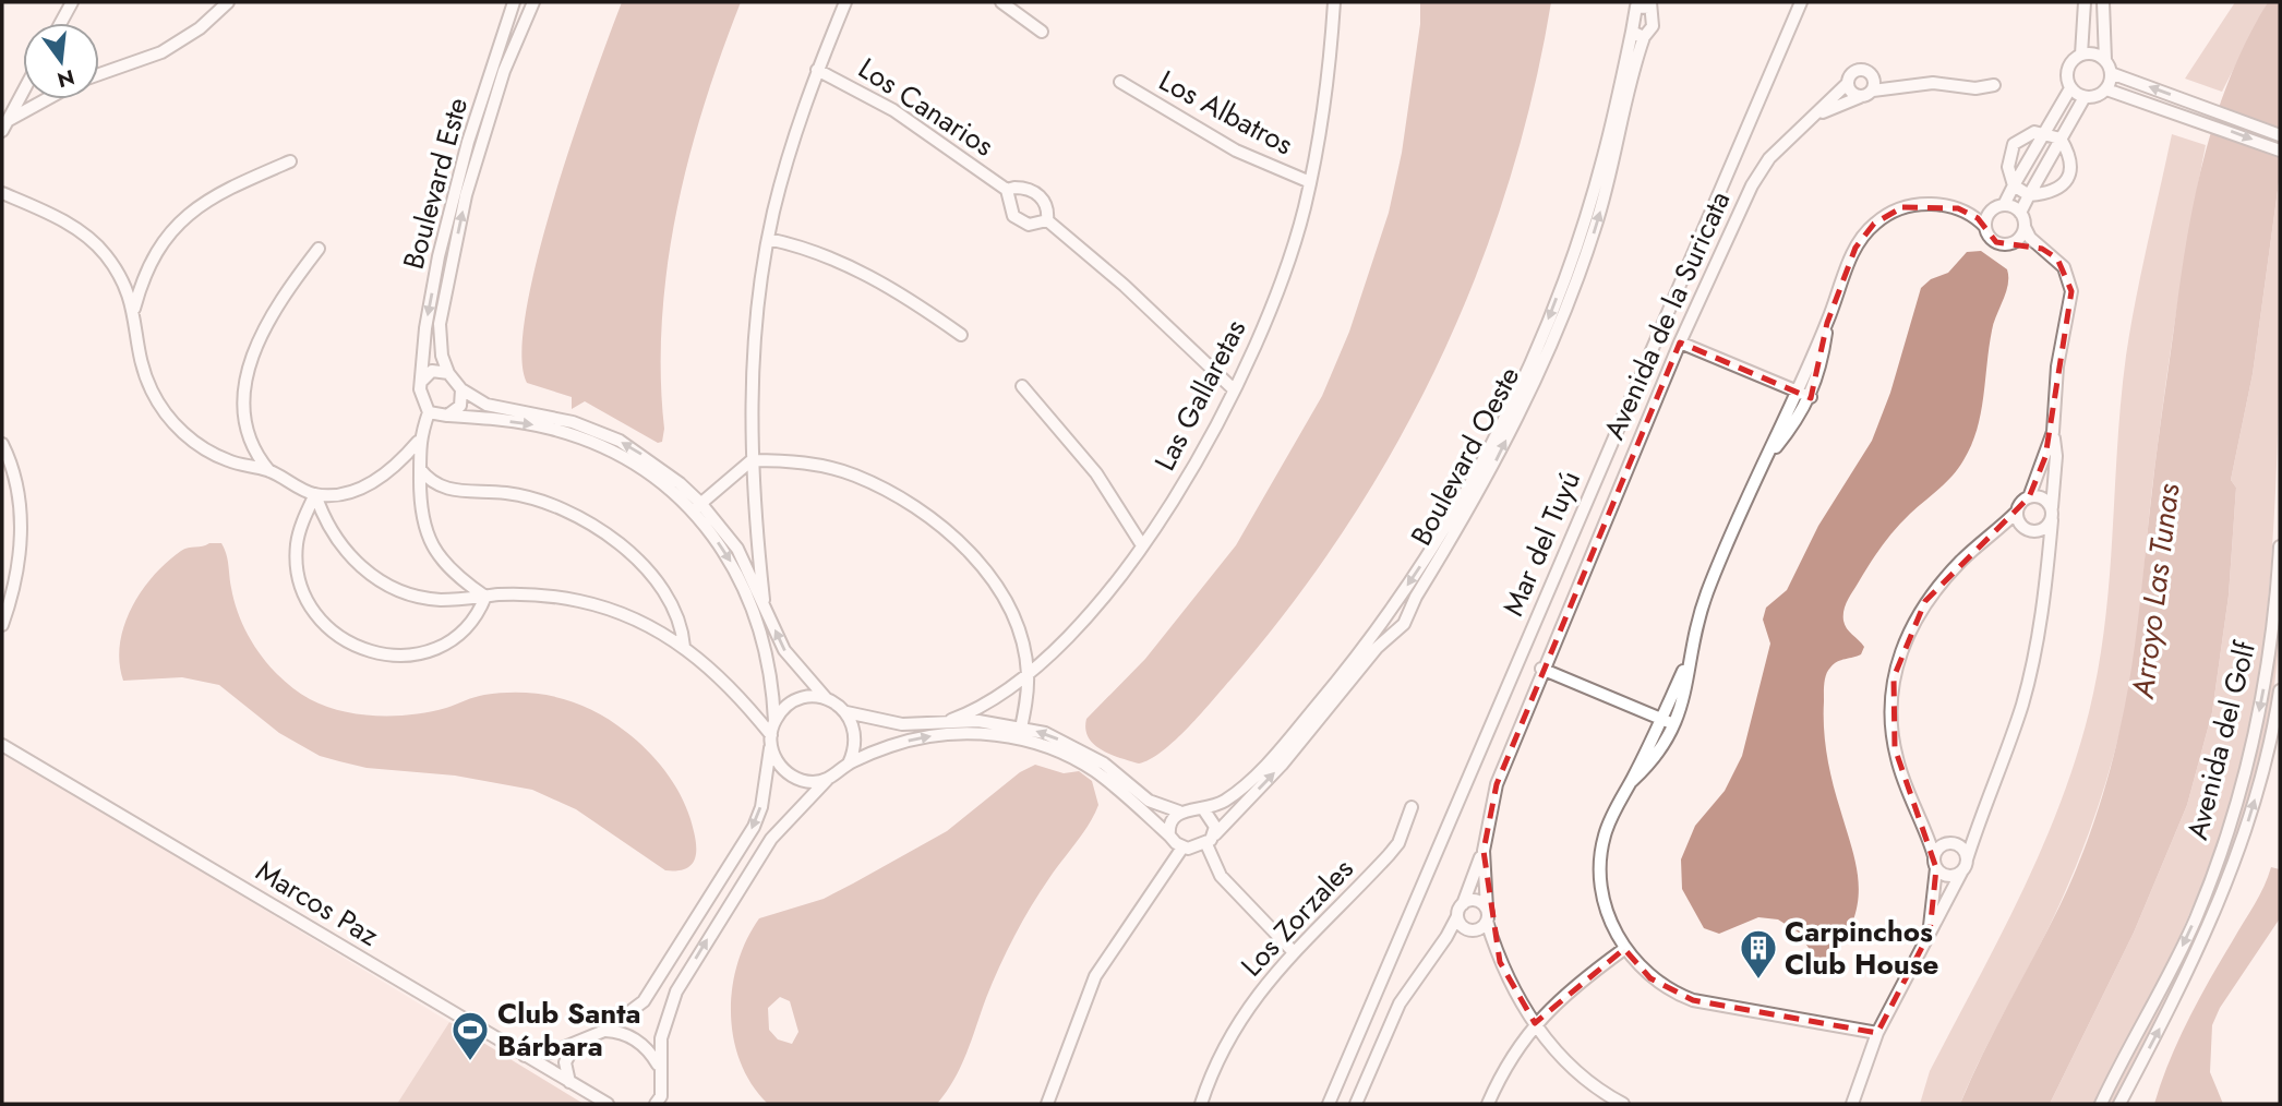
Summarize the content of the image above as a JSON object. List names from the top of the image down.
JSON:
{
  "streets": {
    "street": [
      "Los Canarios",
      "Los Albatros",
      "Boulevard Este",
      "Avenida de la Suricata",
      "Las Gallaretas",
      "Boulevard Oeste",
      "Mar del Tuyú",
      "Avenida del Golf",
      "Marcos Paz",
      "Los Zorzales"
    ]
  },
  "crossings": [
    ["Los Canarios", "Las Gallaretas"],
    ["Los Albatros", "Las Gallaretas"]
  ],
  "water": ["Arroyo Las Tunas"],
  "places": {
    "building": ["Carpinchos Club House"],
    "sports": ["Club Santa Bárbara"]
  },
  "north": "bottom"
}
